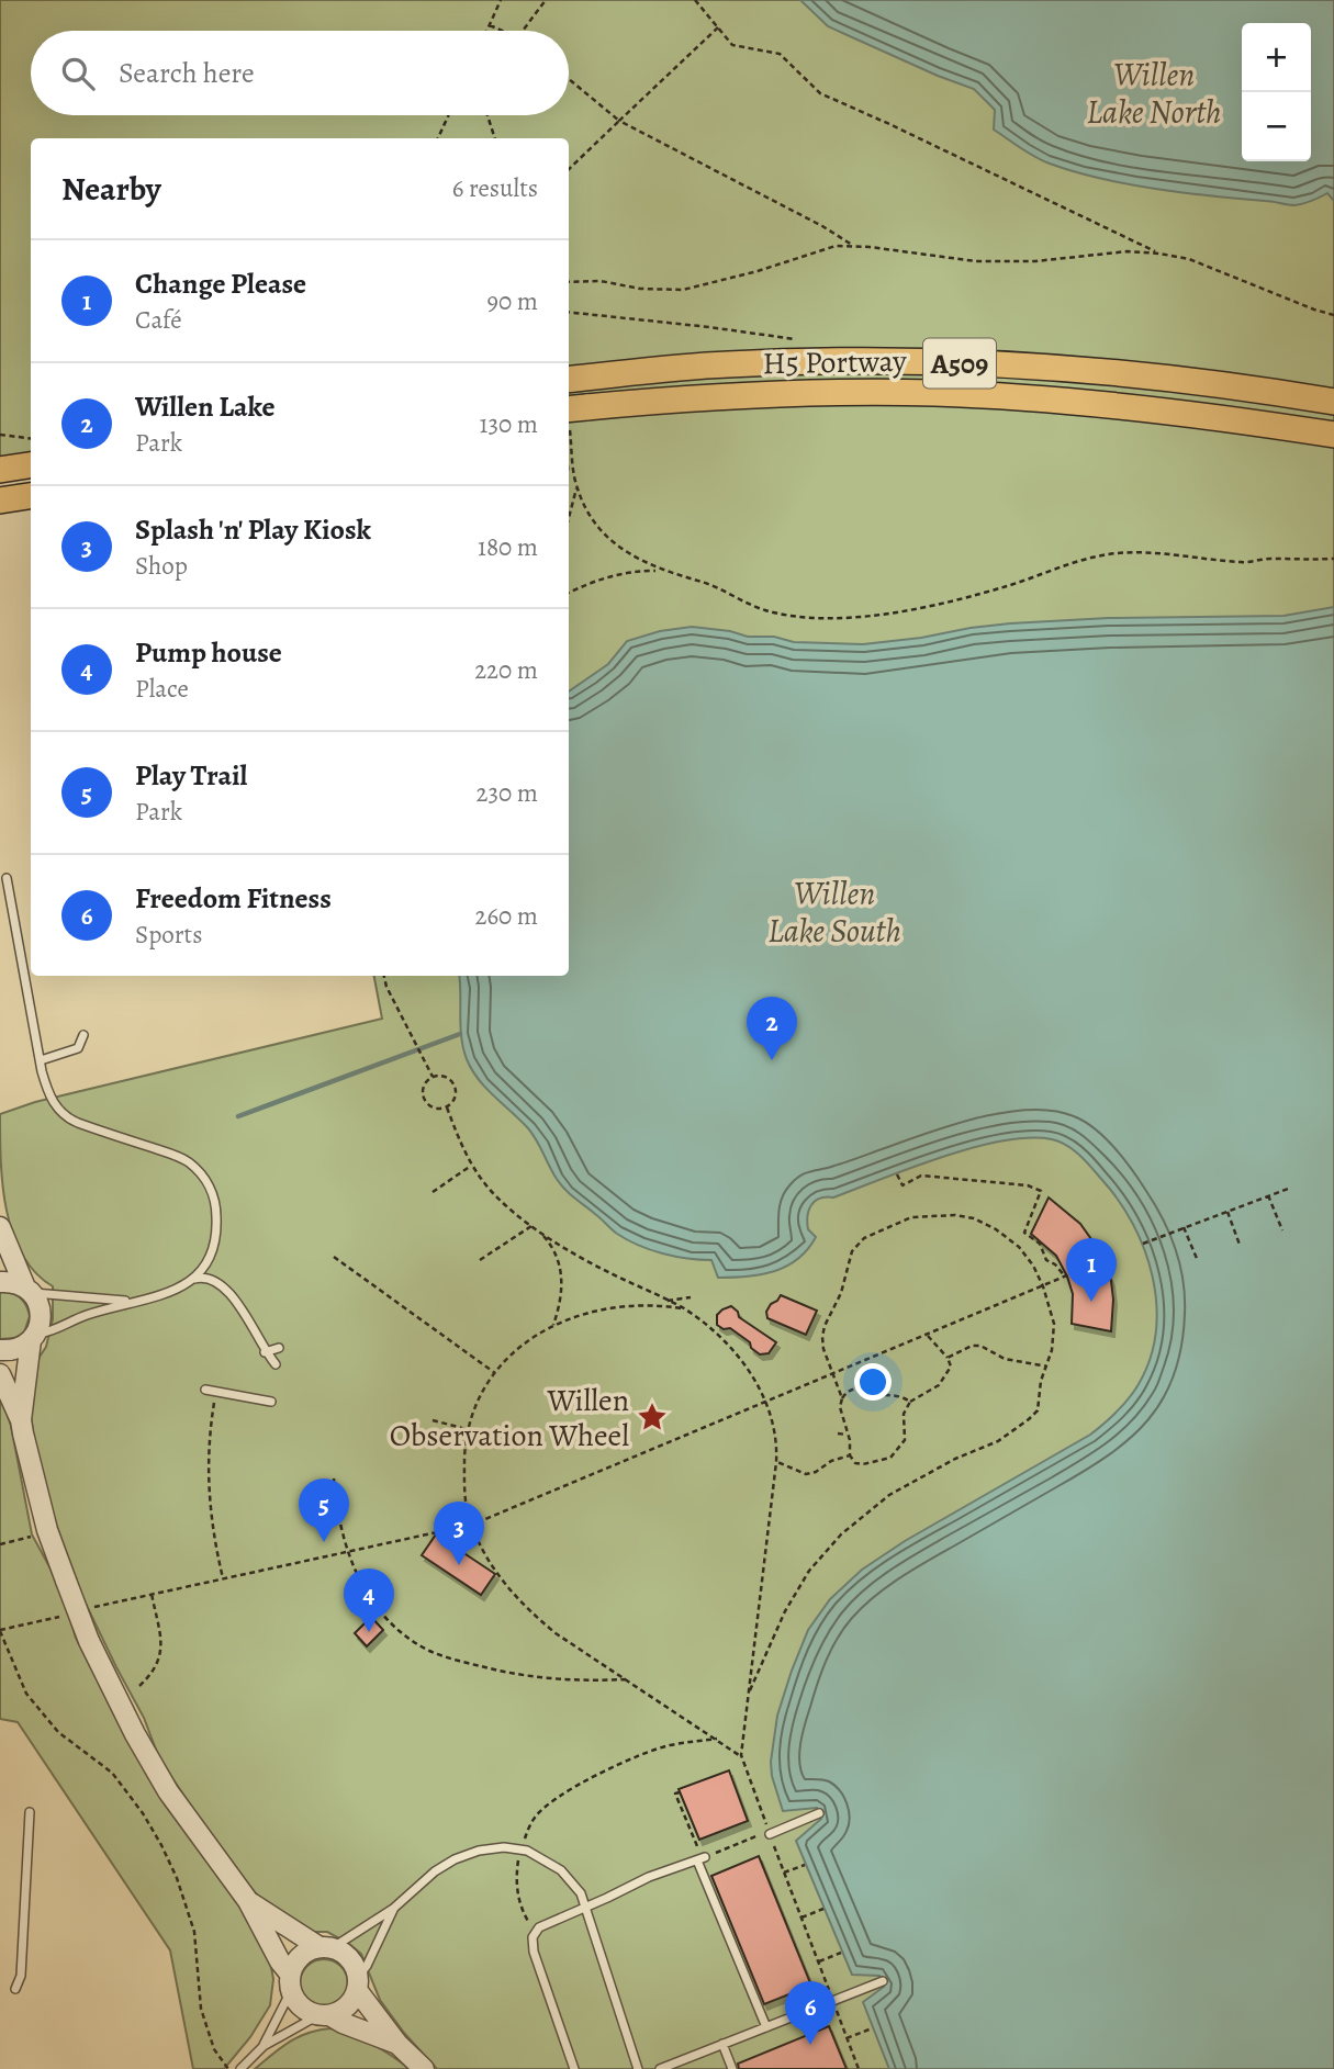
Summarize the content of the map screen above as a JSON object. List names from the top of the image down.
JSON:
{
  "streets": {
    "main road": ["H5 Portway", "A509"]
  },
  "water": ["Willen Lake North", "Willen Lake South"],
  "places": {
    "place": ["Willen Observation Wheel"]
  },
  "page": {
    "map_buttons": ["+", "−"],
    "search": "Search here",
    "heading": ["Nearby", "6 results"],
    "list": [
      {
        "mark": "1",
        "name": "Change Please",
        "note": "Café",
        "value": "90 m"
      },
      {
        "mark": "2",
        "name": "Willen Lake",
        "note": "Park",
        "value": "130 m"
      },
      {
        "mark": "3",
        "name": "Splash 'n' Play Kiosk",
        "note": "Shop",
        "value": "180 m"
      },
      {
        "mark": "4",
        "name": "Pump house",
        "note": "Place",
        "value": "220 m"
      },
      {
        "mark": "5",
        "name": "Play Trail",
        "note": "Park",
        "value": "230 m"
      },
      {
        "mark": "6",
        "name": "Freedom Fitness",
        "note": "Sports",
        "value": "260 m"
      }
    ],
    "pins": [
      "2",
      "1",
      "5",
      "3",
      "4",
      "6"
    ]
  }
}
